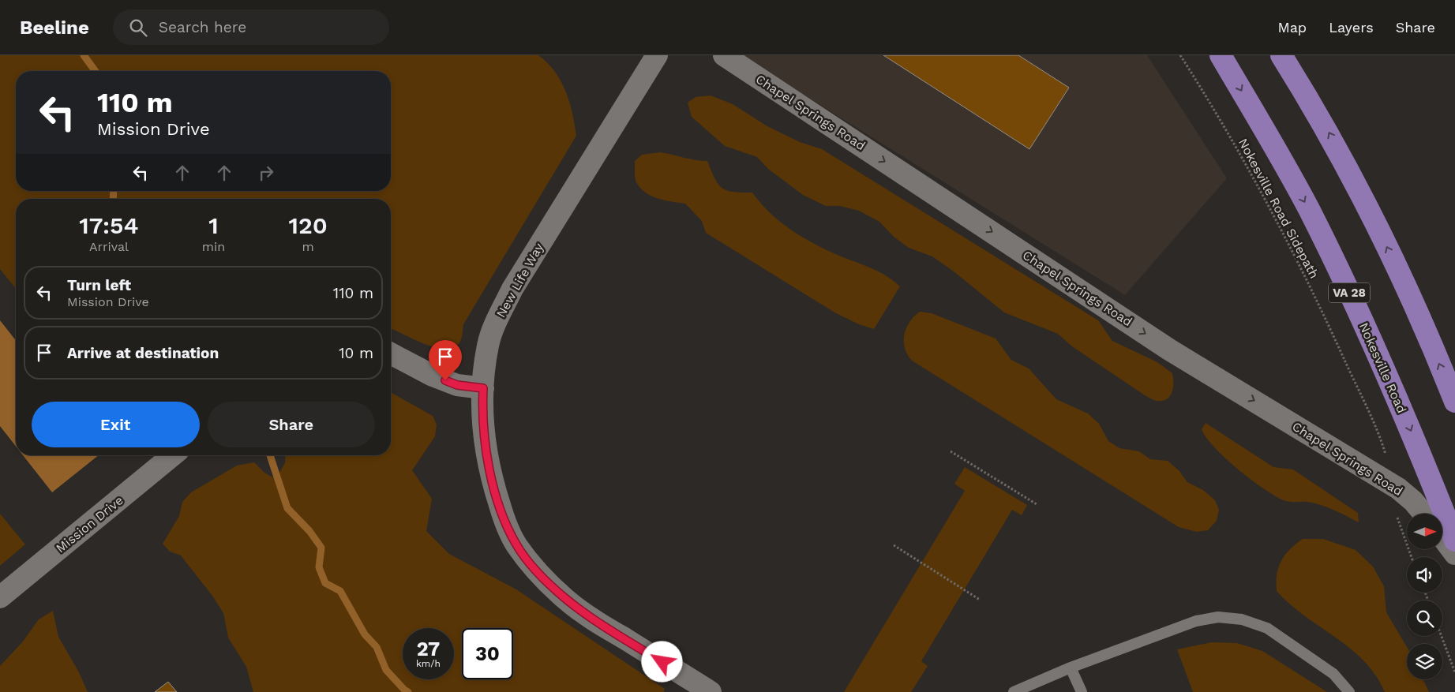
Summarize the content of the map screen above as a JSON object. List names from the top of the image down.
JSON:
{
  "streets": {
    "highway": ["VA 28", "Nokesville Road"],
    "street": ["Chapel Springs Road", "New Life Way", "Mission Drive"],
    "path": ["Nokesville Road Sidepath"]
  },
  "one_way": ["Chapel Springs Road"],
  "north": "right",
  "page": {
    "header": "Beeline",
    "search": "Search here",
    "nav": ["Map", "Layers", "Share"],
    "turn": ["110 m", "Mission Drive"],
    "eta": [
      "17:54",
      "Arrival",
      "1",
      "min",
      "120",
      "m"
    ],
    "list": [
      {
        "name": "Turn left",
        "note": "Mission Drive",
        "value": "110 m"
      },
      {
        "name": "Arrive at destination",
        "value": "10 m"
      }
    ],
    "buttons": ["Exit", "Share"],
    "speed": "27 km/h",
    "limit": "30"
  }
}
